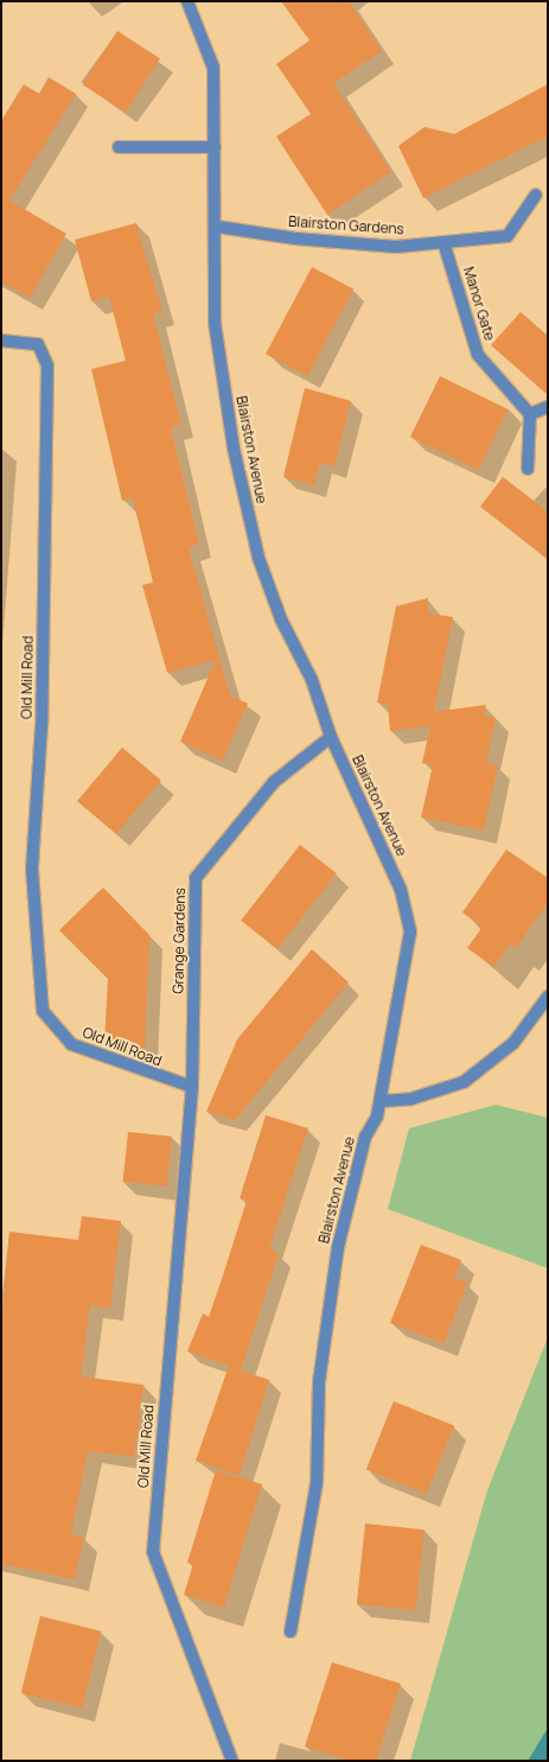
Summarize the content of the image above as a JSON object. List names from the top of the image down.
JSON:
{
  "streets": {
    "street": [
      "Blairston Gardens",
      "Manor Gate",
      "Blairston Avenue",
      "Old Mill Road",
      "Grange Gardens"
    ]
  },
  "crossings": [
    ["Blairston Gardens", "Manor Gate"],
    ["Blairston Gardens", "Blairston Avenue"],
    ["Blairston Avenue", "Grange Gardens"],
    ["Old Mill Road", "Grange Gardens"]
  ]
}
